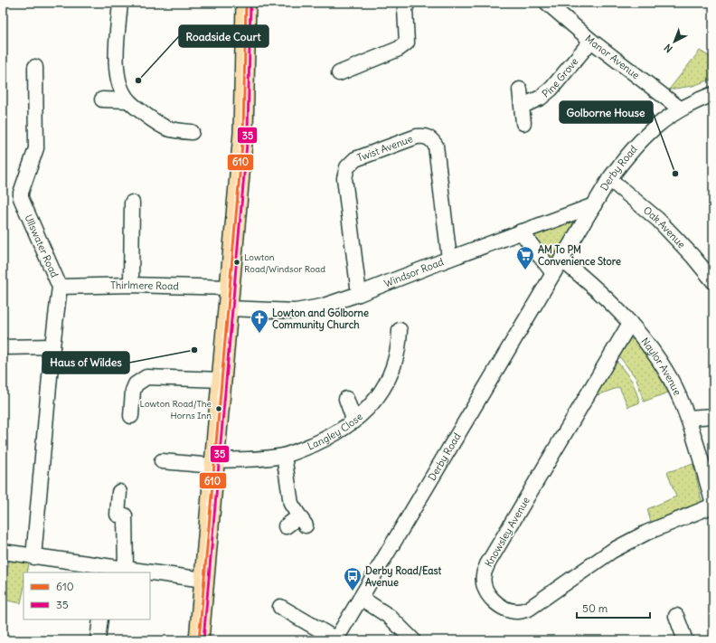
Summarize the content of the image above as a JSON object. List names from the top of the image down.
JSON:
{
  "streets": {
    "street": [
      "Manor Avenue",
      "Pine Grove",
      "Twist Avenue",
      "Derby Road",
      "Oak Avenue",
      "Ullswater Road",
      "Windsor Road",
      "Thirlmere Road",
      "Naylor Avenue",
      "Langley Close",
      "Knowsley Avenue"
    ]
  },
  "crossings": [
    ["Manor Avenue", "Pine Grove"],
    ["Manor Avenue", "Derby Road"],
    ["Twist Avenue", "Windsor Road"],
    ["Derby Road", "Oak Avenue"],
    ["Derby Road", "Windsor Road"],
    ["Derby Road", "Naylor Avenue"],
    ["Ullswater Road", "Thirlmere Road"],
    ["Naylor Avenue", "Knowsley Avenue"]
  ],
  "places": {
    "other": [
      "Roadside Court",
      "Golborne House",
      "Lowton Road/Windsor Road",
      "Haus of Wildes",
      "Lowton Road/The Horns Inn"
    ],
    "supermarket": ["AM To PM Convenience Store"],
    "church": ["Lowton and Golborne Community Church"],
    "bus stop": ["Derby Road/East Avenue"]
  },
  "lines": ["transit line 610", "transit line 35"],
  "legend": ["610", "35"],
  "scale_bar": "50 m",
  "north": "bottom left"
}
